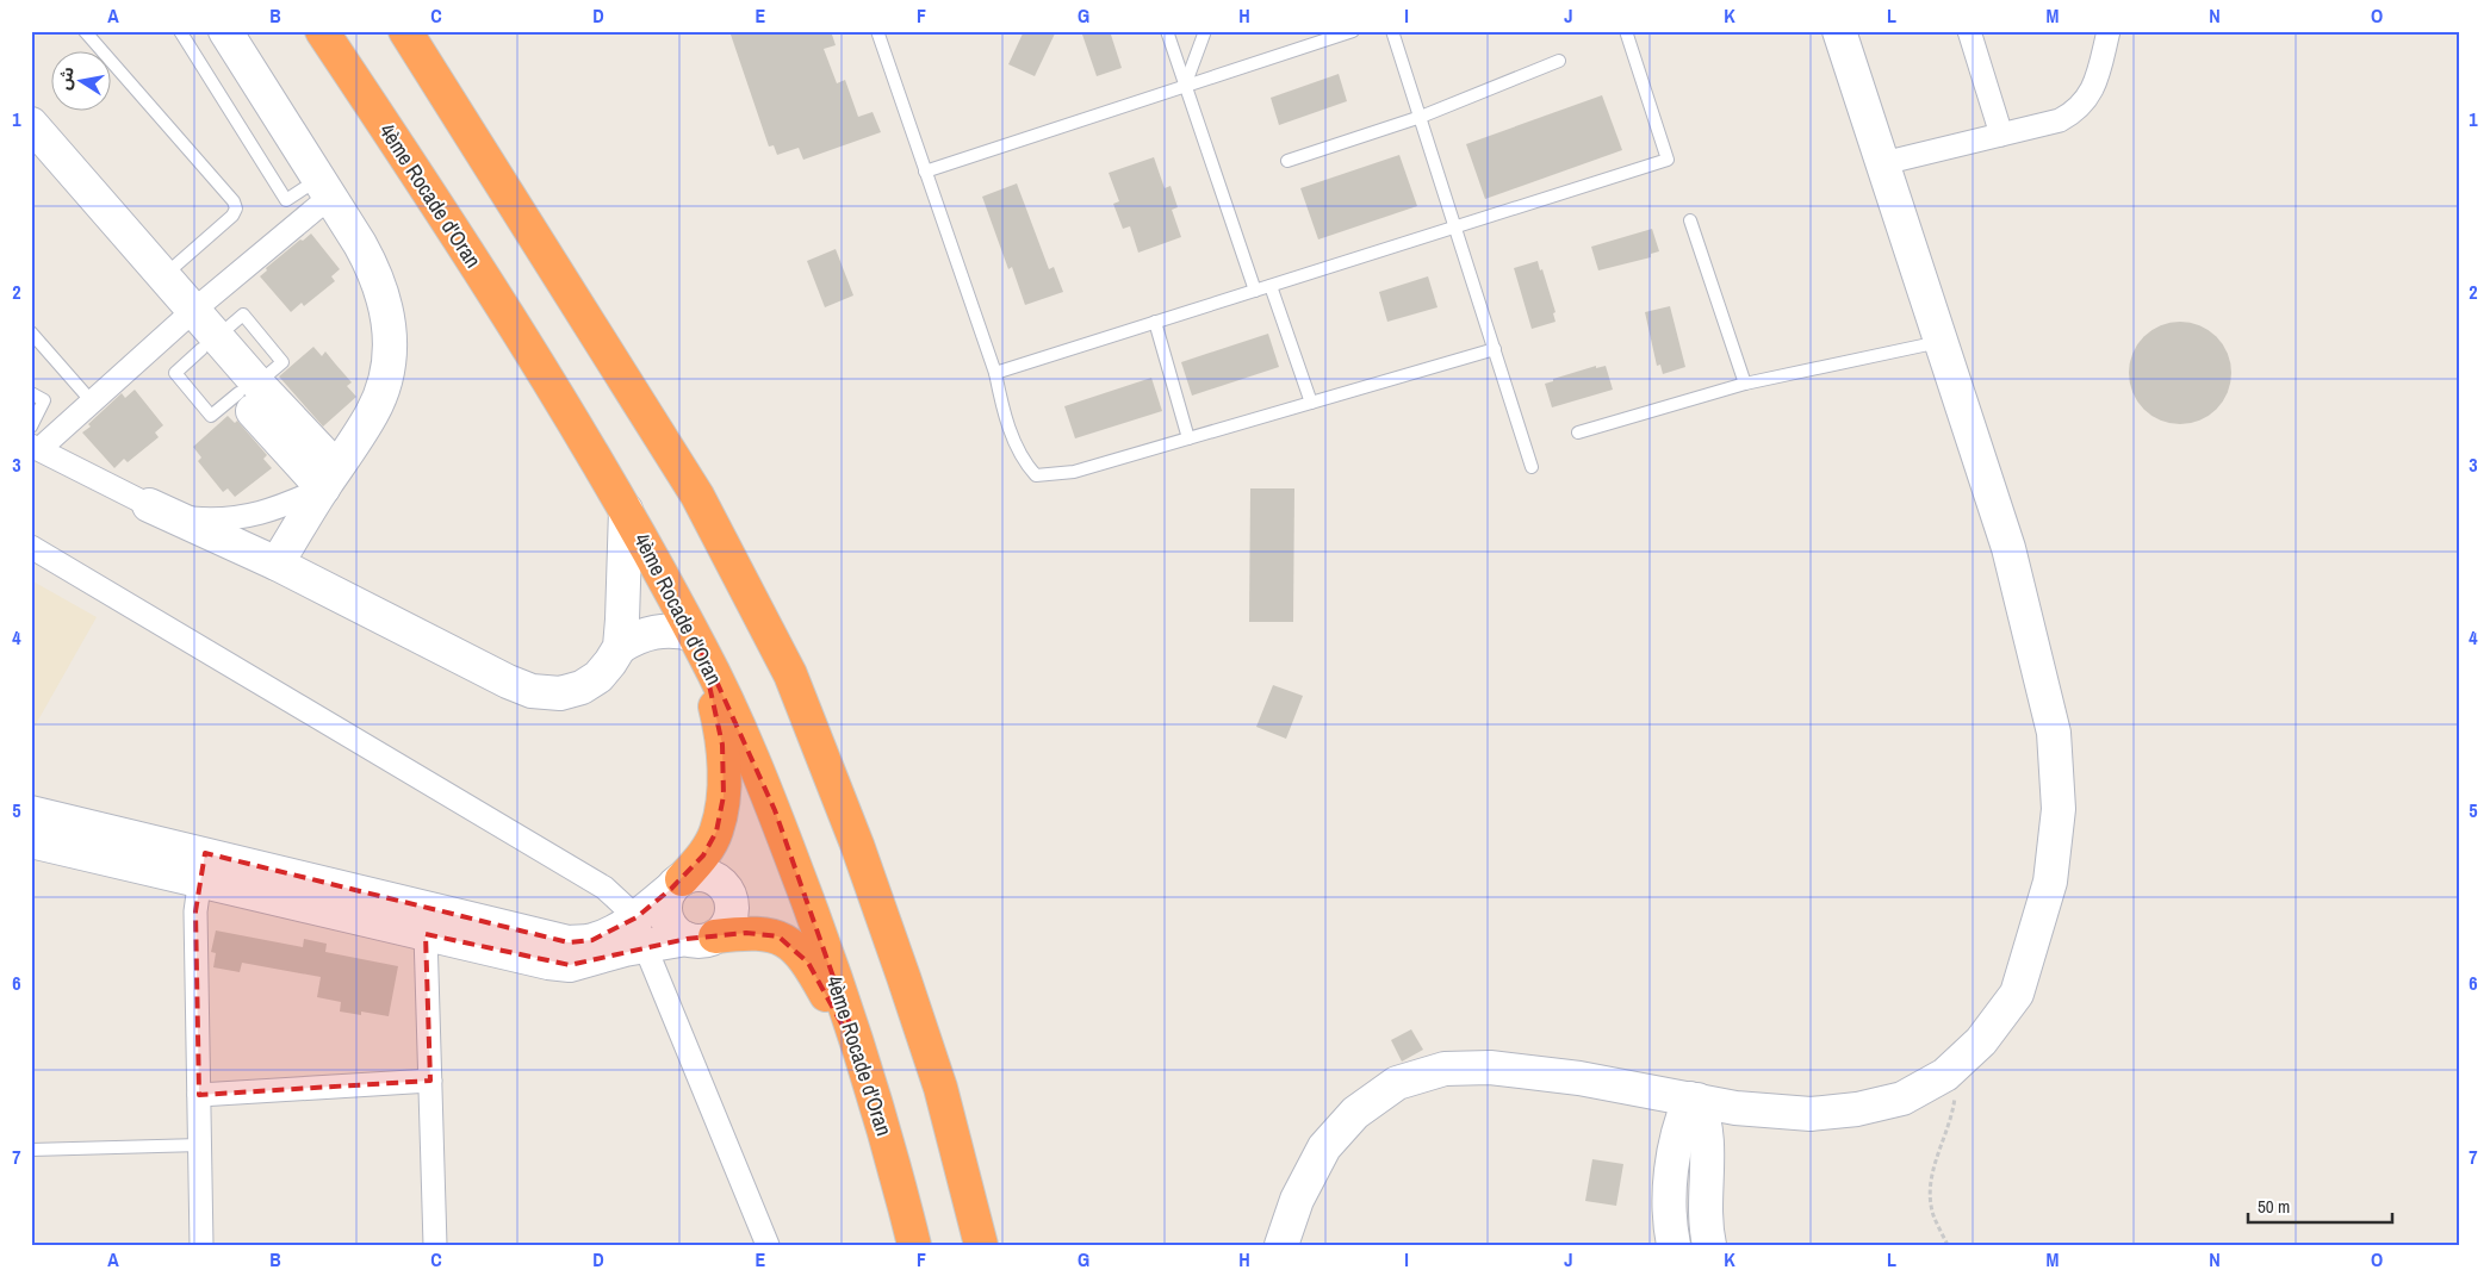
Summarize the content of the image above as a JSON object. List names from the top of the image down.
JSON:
{
  "streets": {
    "highway": ["4ème Rocade d'Oran"]
  },
  "scale_bar": "50 m",
  "north": "left",
  "grid": {
    "columns": [
      "A",
      "B",
      "C",
      "D",
      "E",
      "F",
      "G",
      "H",
      "I",
      "J",
      "K",
      "L",
      "M",
      "N",
      "O"
    ],
    "rows": [
      "1",
      "2",
      "3",
      "4",
      "5",
      "6",
      "7"
    ]
  }
}
